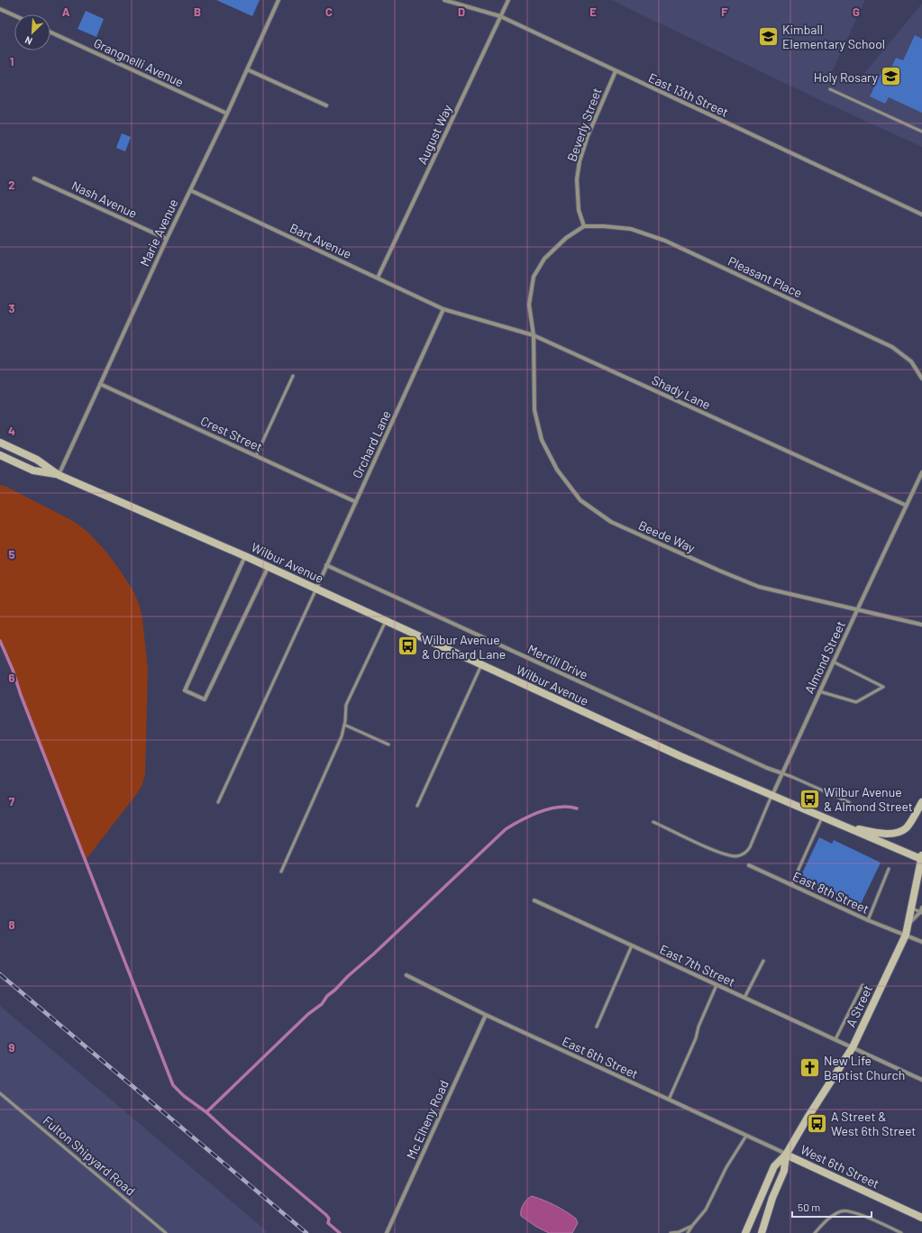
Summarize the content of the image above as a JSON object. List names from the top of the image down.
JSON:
{
  "streets": {
    "main road": ["Wilbur Avenue", "A Street", "West 6th Street"],
    "street": [
      "Grangnelli Avenue",
      "East 13th Street",
      "Beverly Street",
      "August Way",
      "Nash Avenue",
      "Marie Avenue",
      "Bart Avenue",
      "Pleasant Place",
      "Shady Lane",
      "Crest Street",
      "Orchard Lane",
      "Beede Way",
      "Almond Street",
      "Merrill Drive",
      "East 8th Street",
      "East 7th Street",
      "East 6th Street",
      "Mc Elheny Road"
    ],
    "lane": ["Fulton Shipyard Road"]
  },
  "crossings": [
    ["Grangnelli Avenue", "Marie Avenue"],
    ["East 13th Street", "Beverly Street"],
    ["East 13th Street", "August Way"],
    ["Beverly Street", "Pleasant Place"],
    ["August Way", "Bart Avenue"],
    ["Nash Avenue", "Marie Avenue"],
    ["Marie Avenue", "Bart Avenue"],
    ["Marie Avenue", "Crest Street"],
    ["Marie Avenue", "Wilbur Avenue"],
    ["Bart Avenue", "Shady Lane"],
    ["Bart Avenue", "Orchard Lane"],
    ["Shady Lane", "Orchard Lane"],
    ["Shady Lane", "Beede Way"],
    ["Shady Lane", "Almond Street"],
    ["Crest Street", "Orchard Lane"],
    ["Orchard Lane", "Wilbur Avenue"],
    ["Orchard Lane", "Merrill Drive"],
    ["Beede Way", "Almond Street"],
    ["Wilbur Avenue", "Almond Street"],
    ["Wilbur Avenue", "A Street"],
    ["Almond Street", "Merrill Drive"],
    ["East 8th Street", "A Street"],
    ["East 7th Street", "A Street"],
    ["A Street", "East 6th Street"],
    ["A Street", "West 6th Street"],
    ["East 6th Street", "Mc Elheny Road"],
    ["East 6th Street", "West 6th Street"]
  ],
  "places": {
    "school or university": ["Kimball Elementary School", "Holy Rosary"],
    "bus stop": ["Wilbur Avenue & Orchard Lane", "Wilbur Avenue & Almond Street", "A Street & West 6th Street"],
    "church": ["New Life Baptist Church"]
  },
  "scale_bar": "50 m",
  "north": "bottom left",
  "grid": {
    "columns": [
      "A",
      "B",
      "C",
      "D",
      "E",
      "F",
      "G"
    ],
    "rows": [
      "1",
      "2",
      "3",
      "4",
      "5",
      "6",
      "7",
      "8",
      "9"
    ]
  }
}
